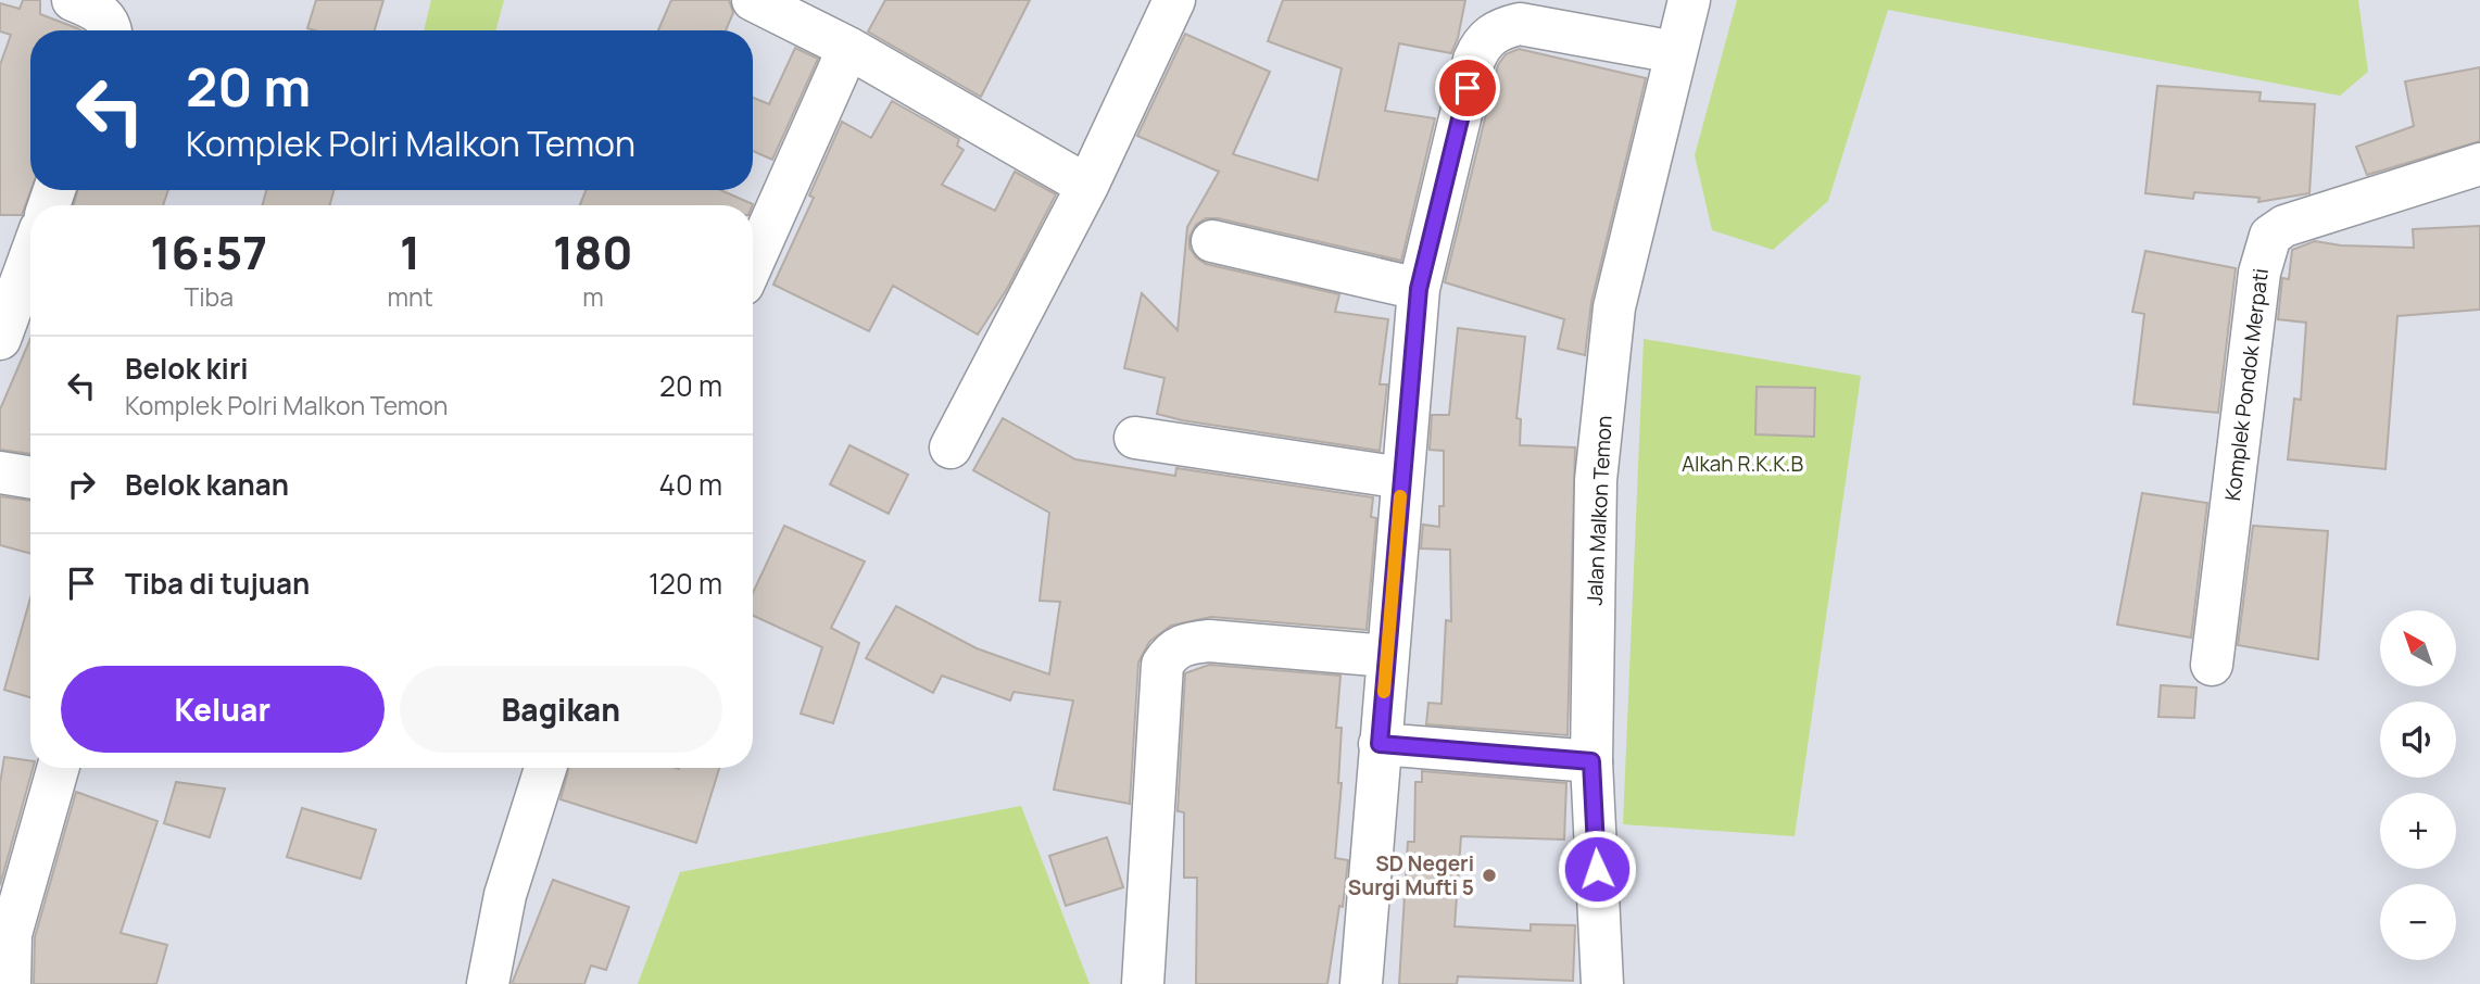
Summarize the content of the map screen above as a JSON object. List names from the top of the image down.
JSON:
{
  "streets": {
    "street": ["Komplek Pondok Merpati", "Jalan Malkon Temon"]
  },
  "parks": ["Alkah R.K.K.B"],
  "places": ["SD Negeri Surgi Mufti 5"],
  "north": "top left",
  "page": {
    "turn": ["20 m", "Komplek Polri Malkon Temon"],
    "eta": [
      "16:57",
      "Tiba",
      "1",
      "mnt",
      "180",
      "m"
    ],
    "list": [
      {
        "name": "Belok kiri",
        "note": "Komplek Polri Malkon Temon",
        "value": "20 m"
      },
      {
        "name": "Belok kanan",
        "value": "40 m"
      },
      {
        "name": "Tiba di tujuan",
        "value": "120 m"
      }
    ],
    "map_buttons": ["+", "−"],
    "buttons": ["Keluar", "Bagikan"]
  }
}
